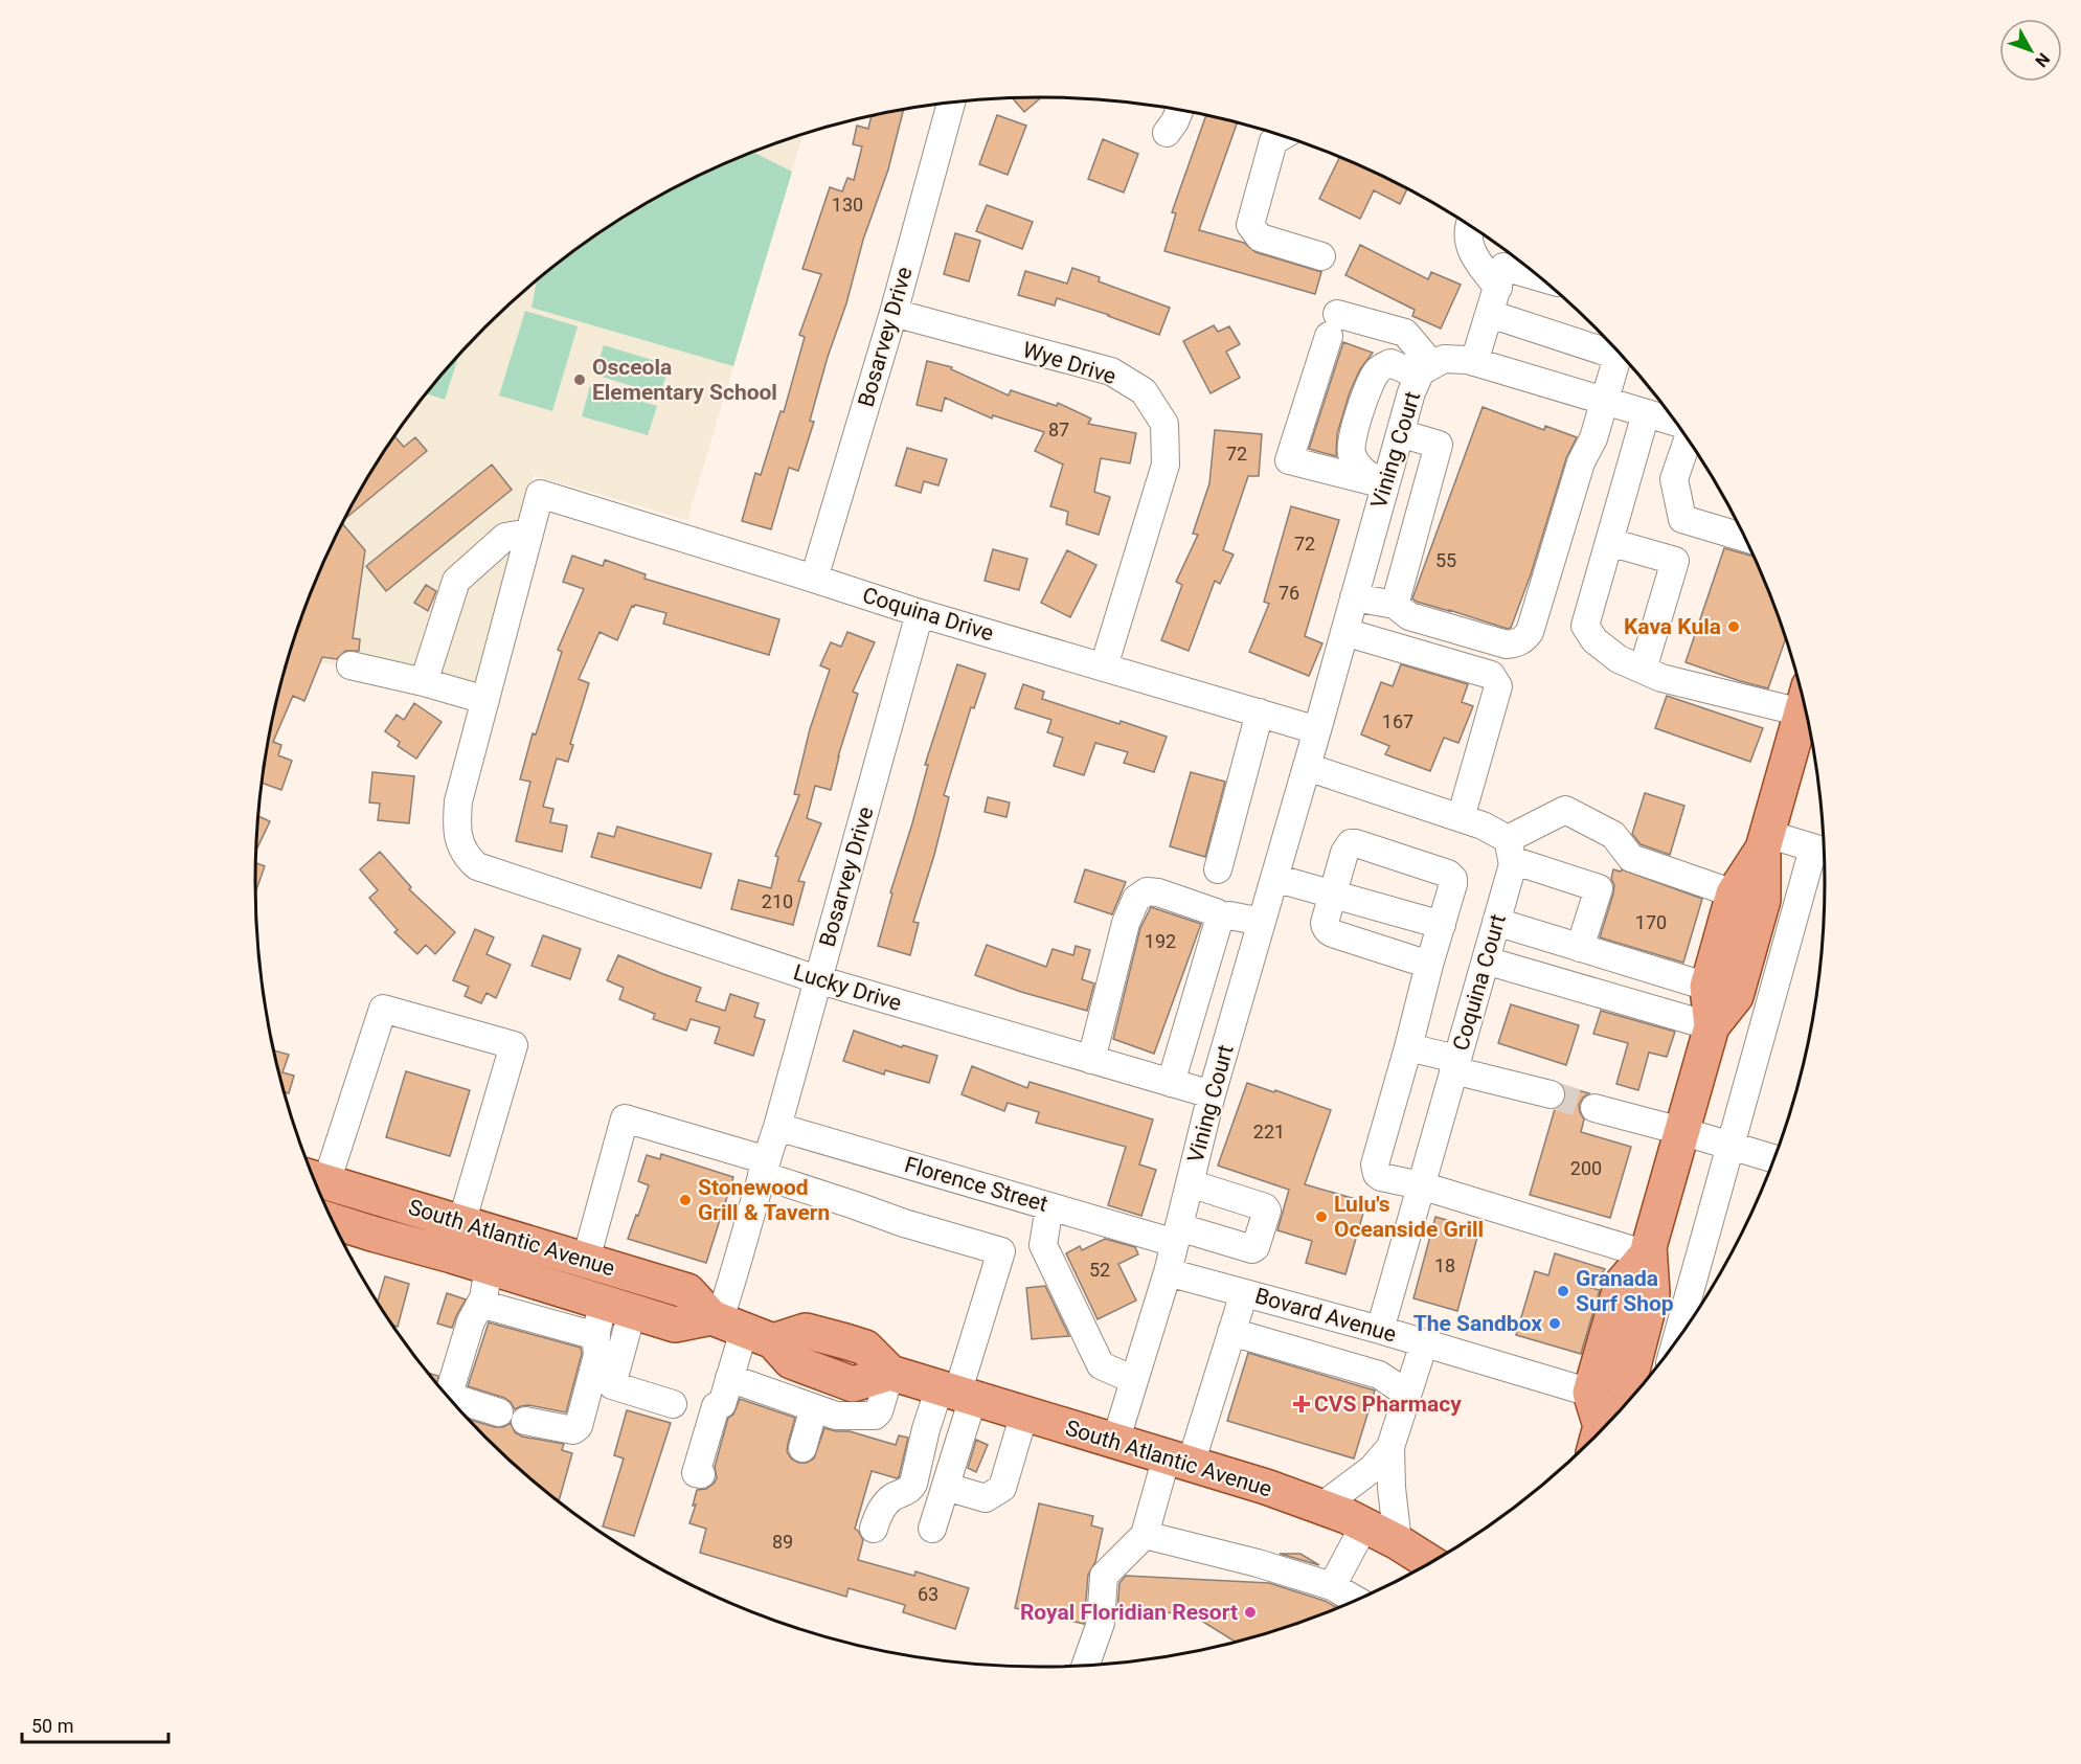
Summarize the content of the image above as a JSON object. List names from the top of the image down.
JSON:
{
  "streets": {
    "main road": ["South Atlantic Avenue"],
    "street": [
      "Bosarvey Drive",
      "Wye Drive",
      "Vining Court",
      "Coquina Drive",
      "Coquina Court",
      "Lucky Drive",
      "Florence Street",
      "Bovard Avenue"
    ]
  },
  "crossings": [
    ["Bosarvey Drive", "Wye Drive"],
    ["Bosarvey Drive", "Coquina Drive"],
    ["Bosarvey Drive", "Lucky Drive"],
    ["Bosarvey Drive", "Florence Street"],
    ["Bosarvey Drive", "South Atlantic Avenue"],
    ["Wye Drive", "Coquina Drive"],
    ["Vining Court", "Coquina Drive"],
    ["Vining Court", "Lucky Drive"],
    ["Vining Court", "Florence Street"],
    ["Vining Court", "South Atlantic Avenue"],
    ["Vining Court", "Bovard Avenue"],
    ["Coquina Court", "Bovard Avenue"]
  ],
  "places": {
    "other": [
      "Osceola Elementary School",
      "Kava Kula",
      "Stonewood Grill & Tavern",
      "Lulu's Oceanside Grill",
      "Granada Surf Shop",
      "The Sandbox",
      "Royal Floridian Resort"
    ],
    "health": ["CVS Pharmacy"]
  },
  "house_numbers": [
    "130",
    "87",
    "72",
    "72",
    "55",
    "76",
    "167",
    "210",
    "170",
    "192",
    "221",
    "200",
    "18",
    "52",
    "89",
    "63"
  ],
  "scale_bar": "50 m",
  "north": "bottom right"
}
